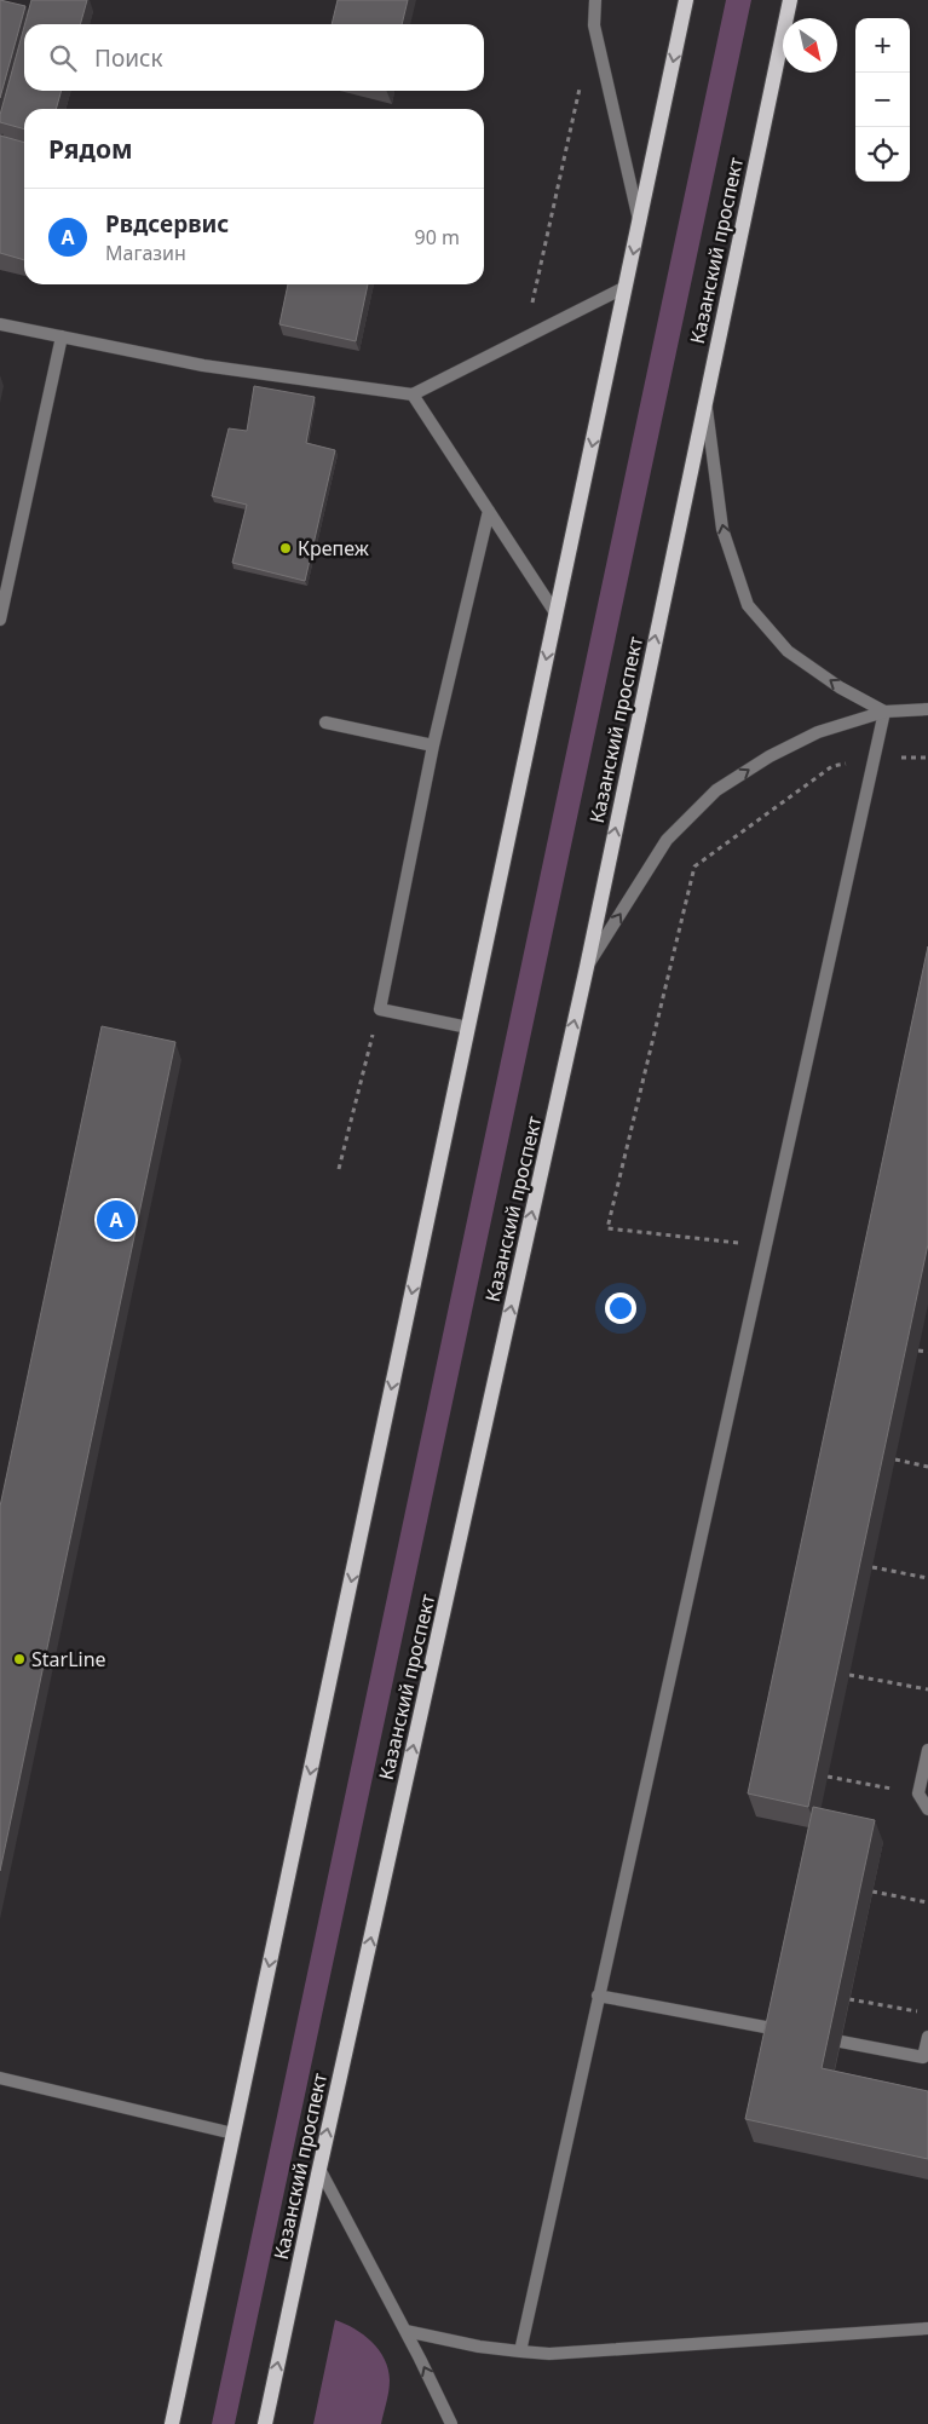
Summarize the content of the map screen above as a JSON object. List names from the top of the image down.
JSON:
{
  "streets": {
    "main road": ["Казанский проспект"]
  },
  "places": ["Крепеж", "StarLine"],
  "north": "bottom right",
  "page": {
    "map_buttons": ["+", "−"],
    "search": "Поиск",
    "heading": "Рядом",
    "list": [
      {
        "mark": "A",
        "name": "Рвдсервис",
        "note": "Магазин",
        "value": "90 m"
      }
    ],
    "pins": "A"
  }
}
